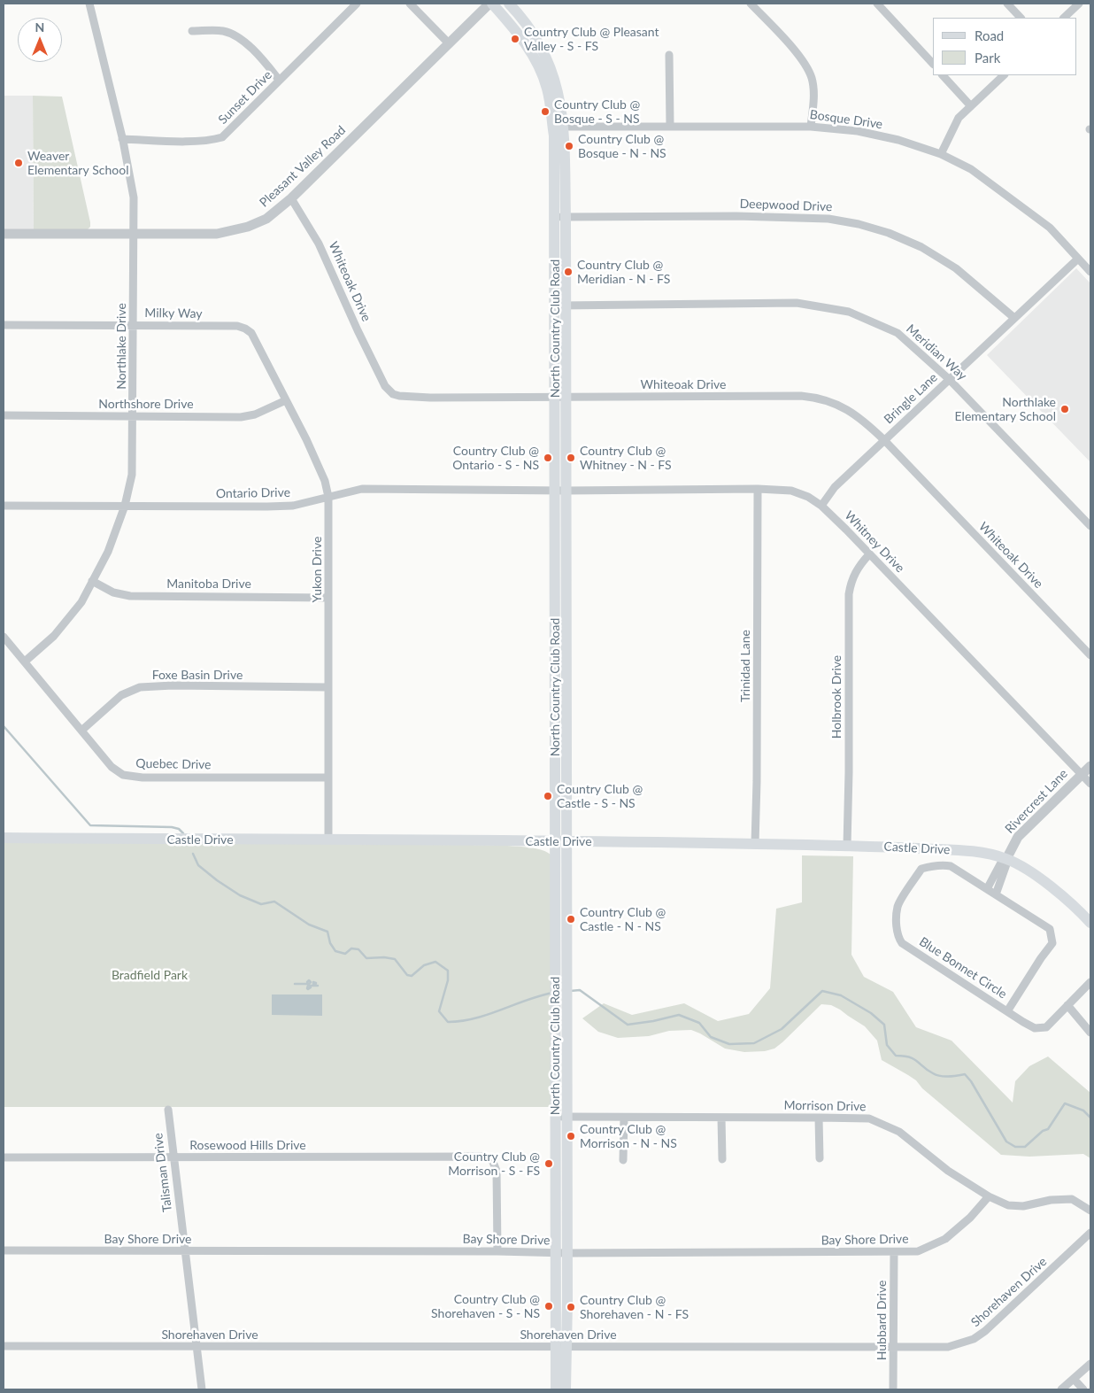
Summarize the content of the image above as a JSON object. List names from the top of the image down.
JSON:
{
  "streets": {
    "main road": ["North Country Club Road", "Castle Drive"],
    "street": [
      "Sunset Drive",
      "Bosque Drive",
      "Pleasant Valley Road",
      "Deepwood Drive",
      "Whiteoak Drive",
      "Milky Way",
      "Northlake Drive",
      "Meridian Way",
      "Bringle Lane",
      "Northshore Drive",
      "Ontario Drive",
      "Whitney Drive",
      "Yukon Drive",
      "Manitoba Drive",
      "Trinidad Lane",
      "Foxe Basin Drive",
      "Holbrook Drive",
      "Quebec Drive",
      "Rivercrest Lane",
      "Blue Bonnet Circle",
      "Morrison Drive",
      "Rosewood Hills Drive",
      "Talisman Drive",
      "Bay Shore Drive",
      "Shorehaven Drive",
      "Hubbard Drive"
    ]
  },
  "crossings": [
    ["Sunset Drive", "Northlake Drive"],
    ["Bosque Drive", "North Country Club Road"],
    ["Bosque Drive", "Bringle Lane"],
    ["Pleasant Valley Road", "Whiteoak Drive"],
    ["Pleasant Valley Road", "North Country Club Road"],
    ["Pleasant Valley Road", "Northlake Drive"],
    ["Deepwood Drive", "North Country Club Road"],
    ["Deepwood Drive", "Bringle Lane"],
    ["Whiteoak Drive", "North Country Club Road"],
    ["Whiteoak Drive", "Bringle Lane"],
    ["Milky Way", "Northlake Drive"],
    ["Milky Way", "Yukon Drive"],
    ["North Country Club Road", "Meridian Way"],
    ["North Country Club Road", "Ontario Drive"],
    ["North Country Club Road", "Whitney Drive"],
    ["North Country Club Road", "Castle Drive"],
    ["North Country Club Road", "Morrison Drive"],
    ["North Country Club Road", "Bay Shore Drive"],
    ["North Country Club Road", "Shorehaven Drive"],
    ["Northlake Drive", "Northshore Drive"],
    ["Northlake Drive", "Ontario Drive"],
    ["Northlake Drive", "Manitoba Drive"],
    ["Northlake Drive", "Quebec Drive"],
    ["Meridian Way", "Bringle Lane"],
    ["Bringle Lane", "Whitney Drive"],
    ["Northshore Drive", "Yukon Drive"],
    ["Ontario Drive", "Whitney Drive"],
    ["Ontario Drive", "Yukon Drive"],
    ["Whitney Drive", "Trinidad Lane"],
    ["Whitney Drive", "Holbrook Drive"],
    ["Whitney Drive", "Rivercrest Lane"],
    ["Yukon Drive", "Manitoba Drive"],
    ["Yukon Drive", "Foxe Basin Drive"],
    ["Yukon Drive", "Quebec Drive"],
    ["Yukon Drive", "Castle Drive"],
    ["Trinidad Lane", "Castle Drive"],
    ["Foxe Basin Drive", "Quebec Drive"],
    ["Holbrook Drive", "Castle Drive"],
    ["Rivercrest Lane", "Castle Drive"],
    ["Morrison Drive", "Bay Shore Drive"],
    ["Rosewood Hills Drive", "Talisman Drive"],
    ["Rosewood Hills Drive", "Bay Shore Drive"],
    ["Talisman Drive", "Bay Shore Drive"],
    ["Talisman Drive", "Shorehaven Drive"],
    ["Bay Shore Drive", "Hubbard Drive"],
    ["Shorehaven Drive", "Hubbard Drive"]
  ],
  "parks": ["Bradfield Park"],
  "places": [
    "Country Club @ Pleasant Valley - S - FS",
    "Country Club @ Bosque - S - NS",
    "Country Club @ Bosque - N - NS",
    "Weaver Elementary School",
    "Country Club @ Meridian - N - FS",
    "Northlake Elementary School",
    "Country Club @ Ontario - S - NS",
    "Country Club @ Whitney - N - FS",
    "Country Club @ Castle - S - NS",
    "Country Club @ Castle - N - NS",
    "Country Club @ Morrison - N - NS",
    "Country Club @ Morrison - S - FS",
    "Country Club @ Shorehaven - S - NS",
    "Country Club @ Shorehaven - N - FS"
  ],
  "legend": ["Road", "Park"],
  "north": "top"
}
